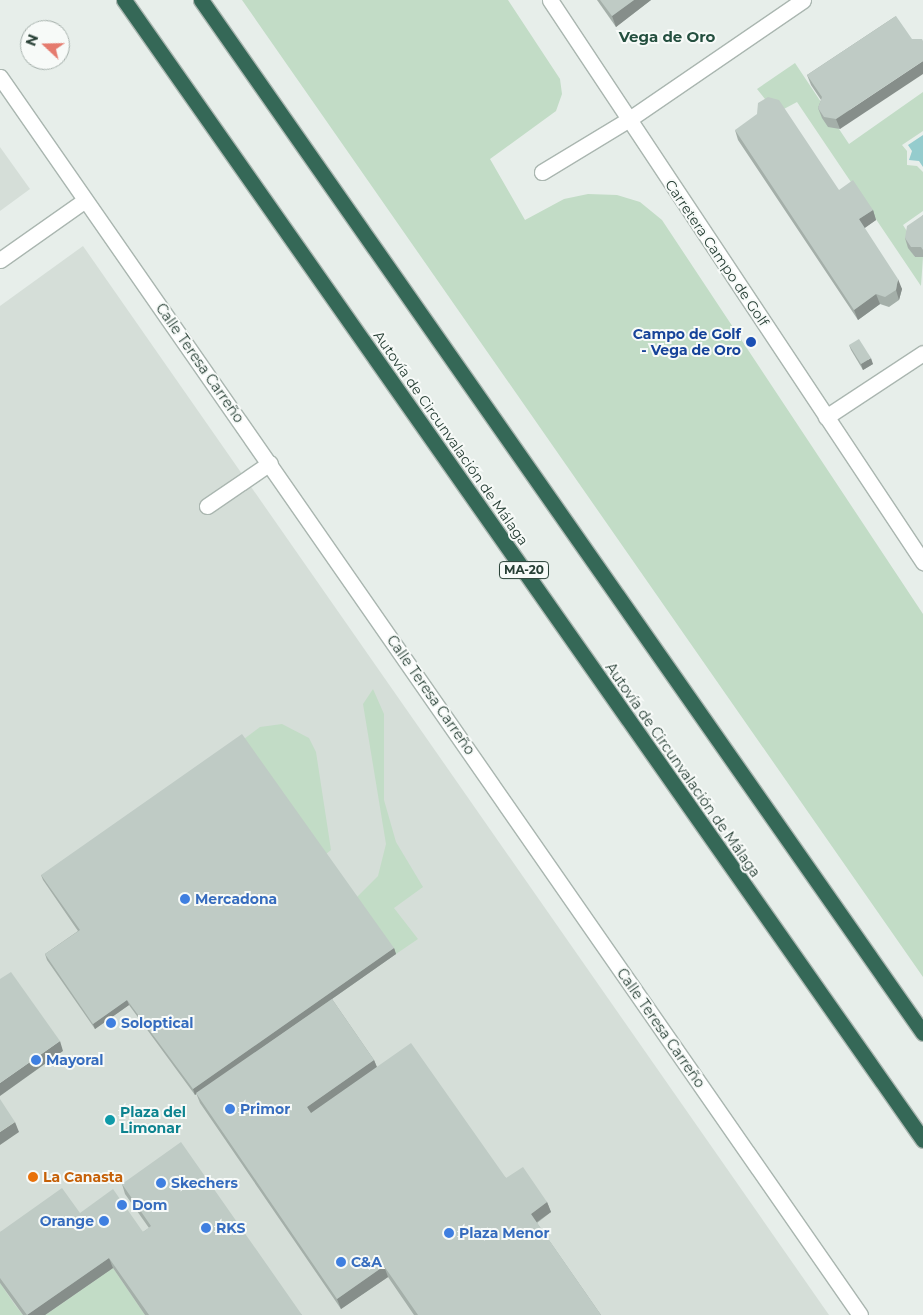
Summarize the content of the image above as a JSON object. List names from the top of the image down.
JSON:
{
  "streets": {
    "highway": ["Autovía de Circunvalación de Málaga", "MA-20"],
    "street": ["Carretera Campo de Golf", "Calle Teresa Carreño"]
  },
  "districts": ["Vega de Oro"],
  "places": [
    "Campo de Golf - Vega de Oro",
    "Mercadona",
    "Soloptical",
    "Mayoral",
    "Primor",
    "Plaza del Limonar",
    "La Canasta",
    "Skechers",
    "Dom",
    "Orange",
    "RKS",
    "Plaza Menor",
    "C&A"
  ],
  "north": "left"
}
